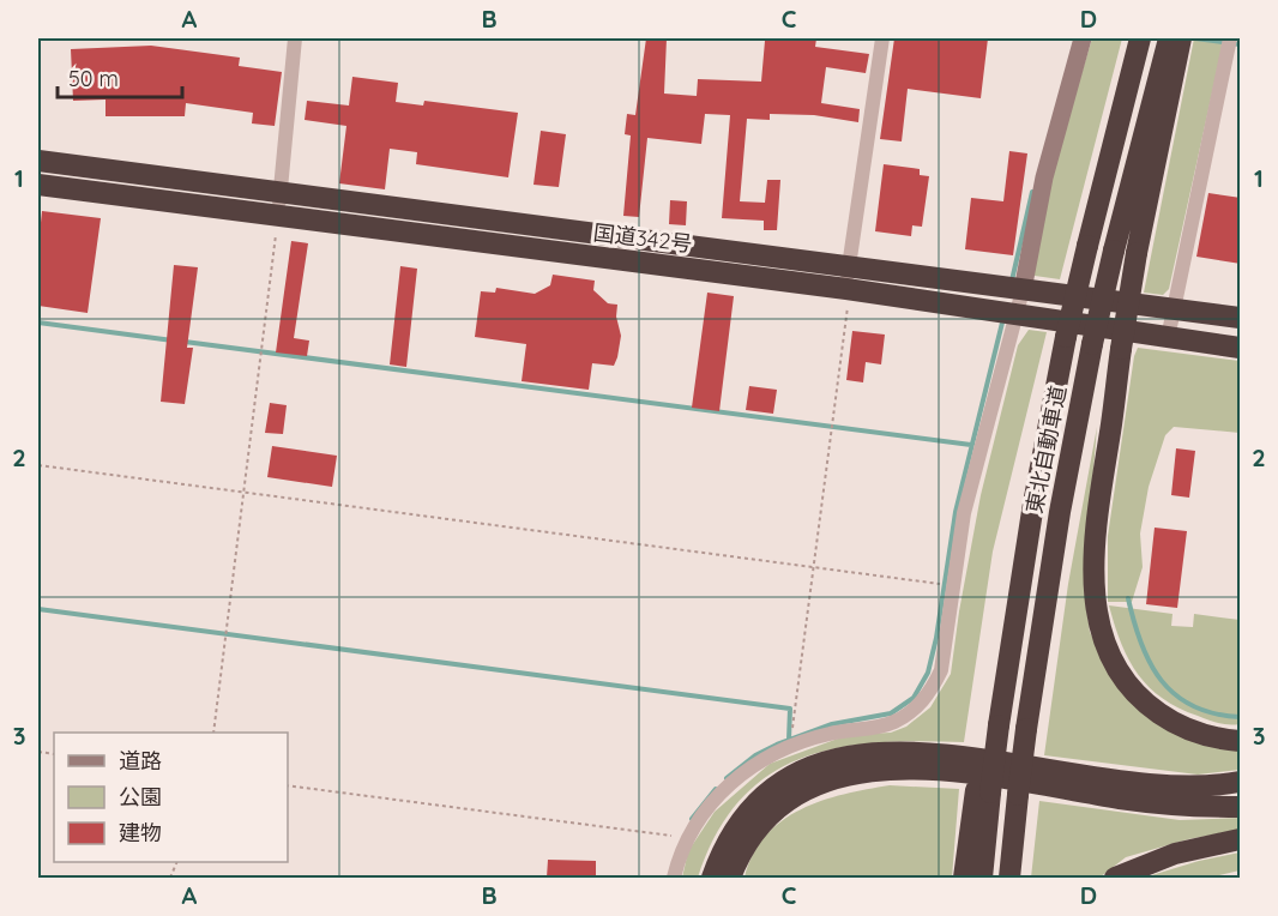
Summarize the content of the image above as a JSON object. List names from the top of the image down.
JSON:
{
  "streets": {
    "highway": ["国道342号", "東北自動車道"]
  },
  "legend": ["道路", "公園", "建物"],
  "scale_bar": "50 m",
  "grid": {
    "columns": [
      "A",
      "B",
      "C",
      "D"
    ],
    "rows": ["1", "2", "3"]
  }
}
